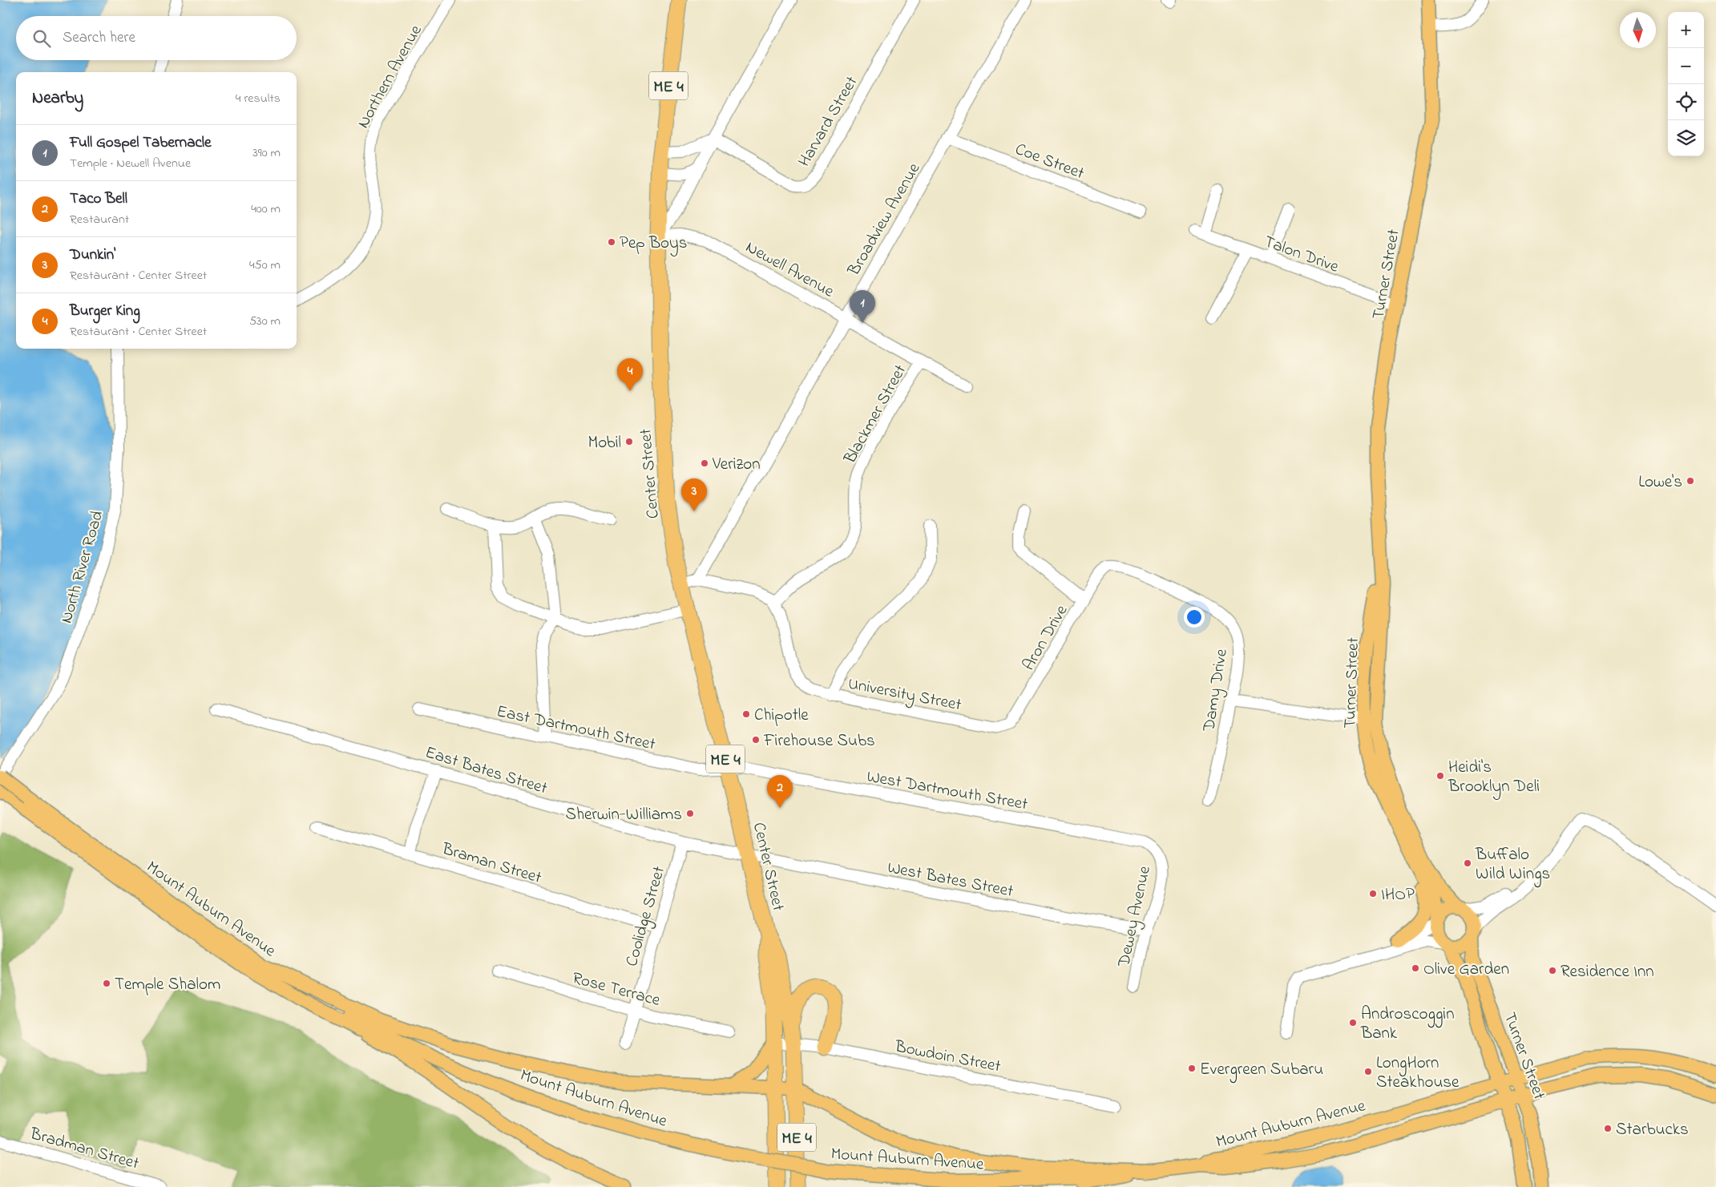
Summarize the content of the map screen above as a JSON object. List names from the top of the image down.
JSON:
{
  "streets": {
    "highway": ["ME 4", "Center Street"],
    "main road": ["Turner Street", "Mount Auburn Avenue"],
    "street": [
      "Northern Avenue",
      "Harvard Street",
      "Coe Street",
      "Broadview Avenue",
      "Talon Drive",
      "Newell Avenue",
      "Blackmer Street",
      "North River Road",
      "Aron Drive",
      "Damy Drive",
      "University Street",
      "East Dartmouth Street",
      "East Bates Street",
      "West Dartmouth Street",
      "Braman Street",
      "West Bates Street",
      "Coolidge Street",
      "Dewey Avenue",
      "Rose Terrace",
      "Bowdoin Street",
      "Bradman Street"
    ]
  },
  "crossings": [
    ["Coe Street", "Broadview Avenue"],
    ["Broadview Avenue", "Newell Avenue"],
    ["Talon Drive", "Turner Street"],
    ["Newell Avenue", "Blackmer Street"],
    ["Newell Avenue", "Center Street"],
    ["Turner Street", "Mount Auburn Avenue"],
    ["Blackmer Street", "University Street"],
    ["Center Street", "East Dartmouth Street"],
    ["Center Street", "East Bates Street"],
    ["Center Street", "West Dartmouth Street"],
    ["Center Street", "West Bates Street"],
    ["Center Street", "Bowdoin Street"],
    ["North River Road", "Mount Auburn Avenue"],
    ["Aron Drive", "Damy Drive"],
    ["Aron Drive", "University Street"],
    ["East Dartmouth Street", "West Dartmouth Street"],
    ["East Bates Street", "West Bates Street"],
    ["East Bates Street", "Coolidge Street"],
    ["West Dartmouth Street", "Dewey Avenue"],
    ["Braman Street", "Coolidge Street"],
    ["West Bates Street", "Dewey Avenue"],
    ["Coolidge Street", "Rose Terrace"]
  ],
  "places": [
    "Pep Boys",
    "Mobil",
    "Verizon",
    "Lowe's",
    "Chipotle",
    "Firehouse Subs",
    "Heidi's Brooklyn Deli",
    "Sherwin-Williams",
    "Buffalo Wild Wings",
    "IHOP",
    "Olive Garden",
    "Residence Inn",
    "Temple Shalom",
    "Androscoggin Bank",
    "Evergreen Subaru",
    "LongHorn Steakhouse",
    "Starbucks"
  ],
  "north": "bottom",
  "page": {
    "map_buttons": ["+", "−"],
    "search": "Search here",
    "heading": ["Nearby", "4 results"],
    "list": [
      {
        "mark": "1",
        "name": "Full Gospel Tabernacle",
        "note": "Temple · Newell Avenue",
        "value": "390 m"
      },
      {
        "mark": "2",
        "name": "Taco Bell",
        "note": "Restaurant",
        "value": "400 m"
      },
      {
        "mark": "3",
        "name": "Dunkin'",
        "note": "Restaurant · Center Street",
        "value": "450 m"
      },
      {
        "mark": "4",
        "name": "Burger King",
        "note": "Restaurant · Center Street",
        "value": "530 m"
      }
    ],
    "pins": [
      "1",
      "4",
      "3",
      "2"
    ]
  }
}
